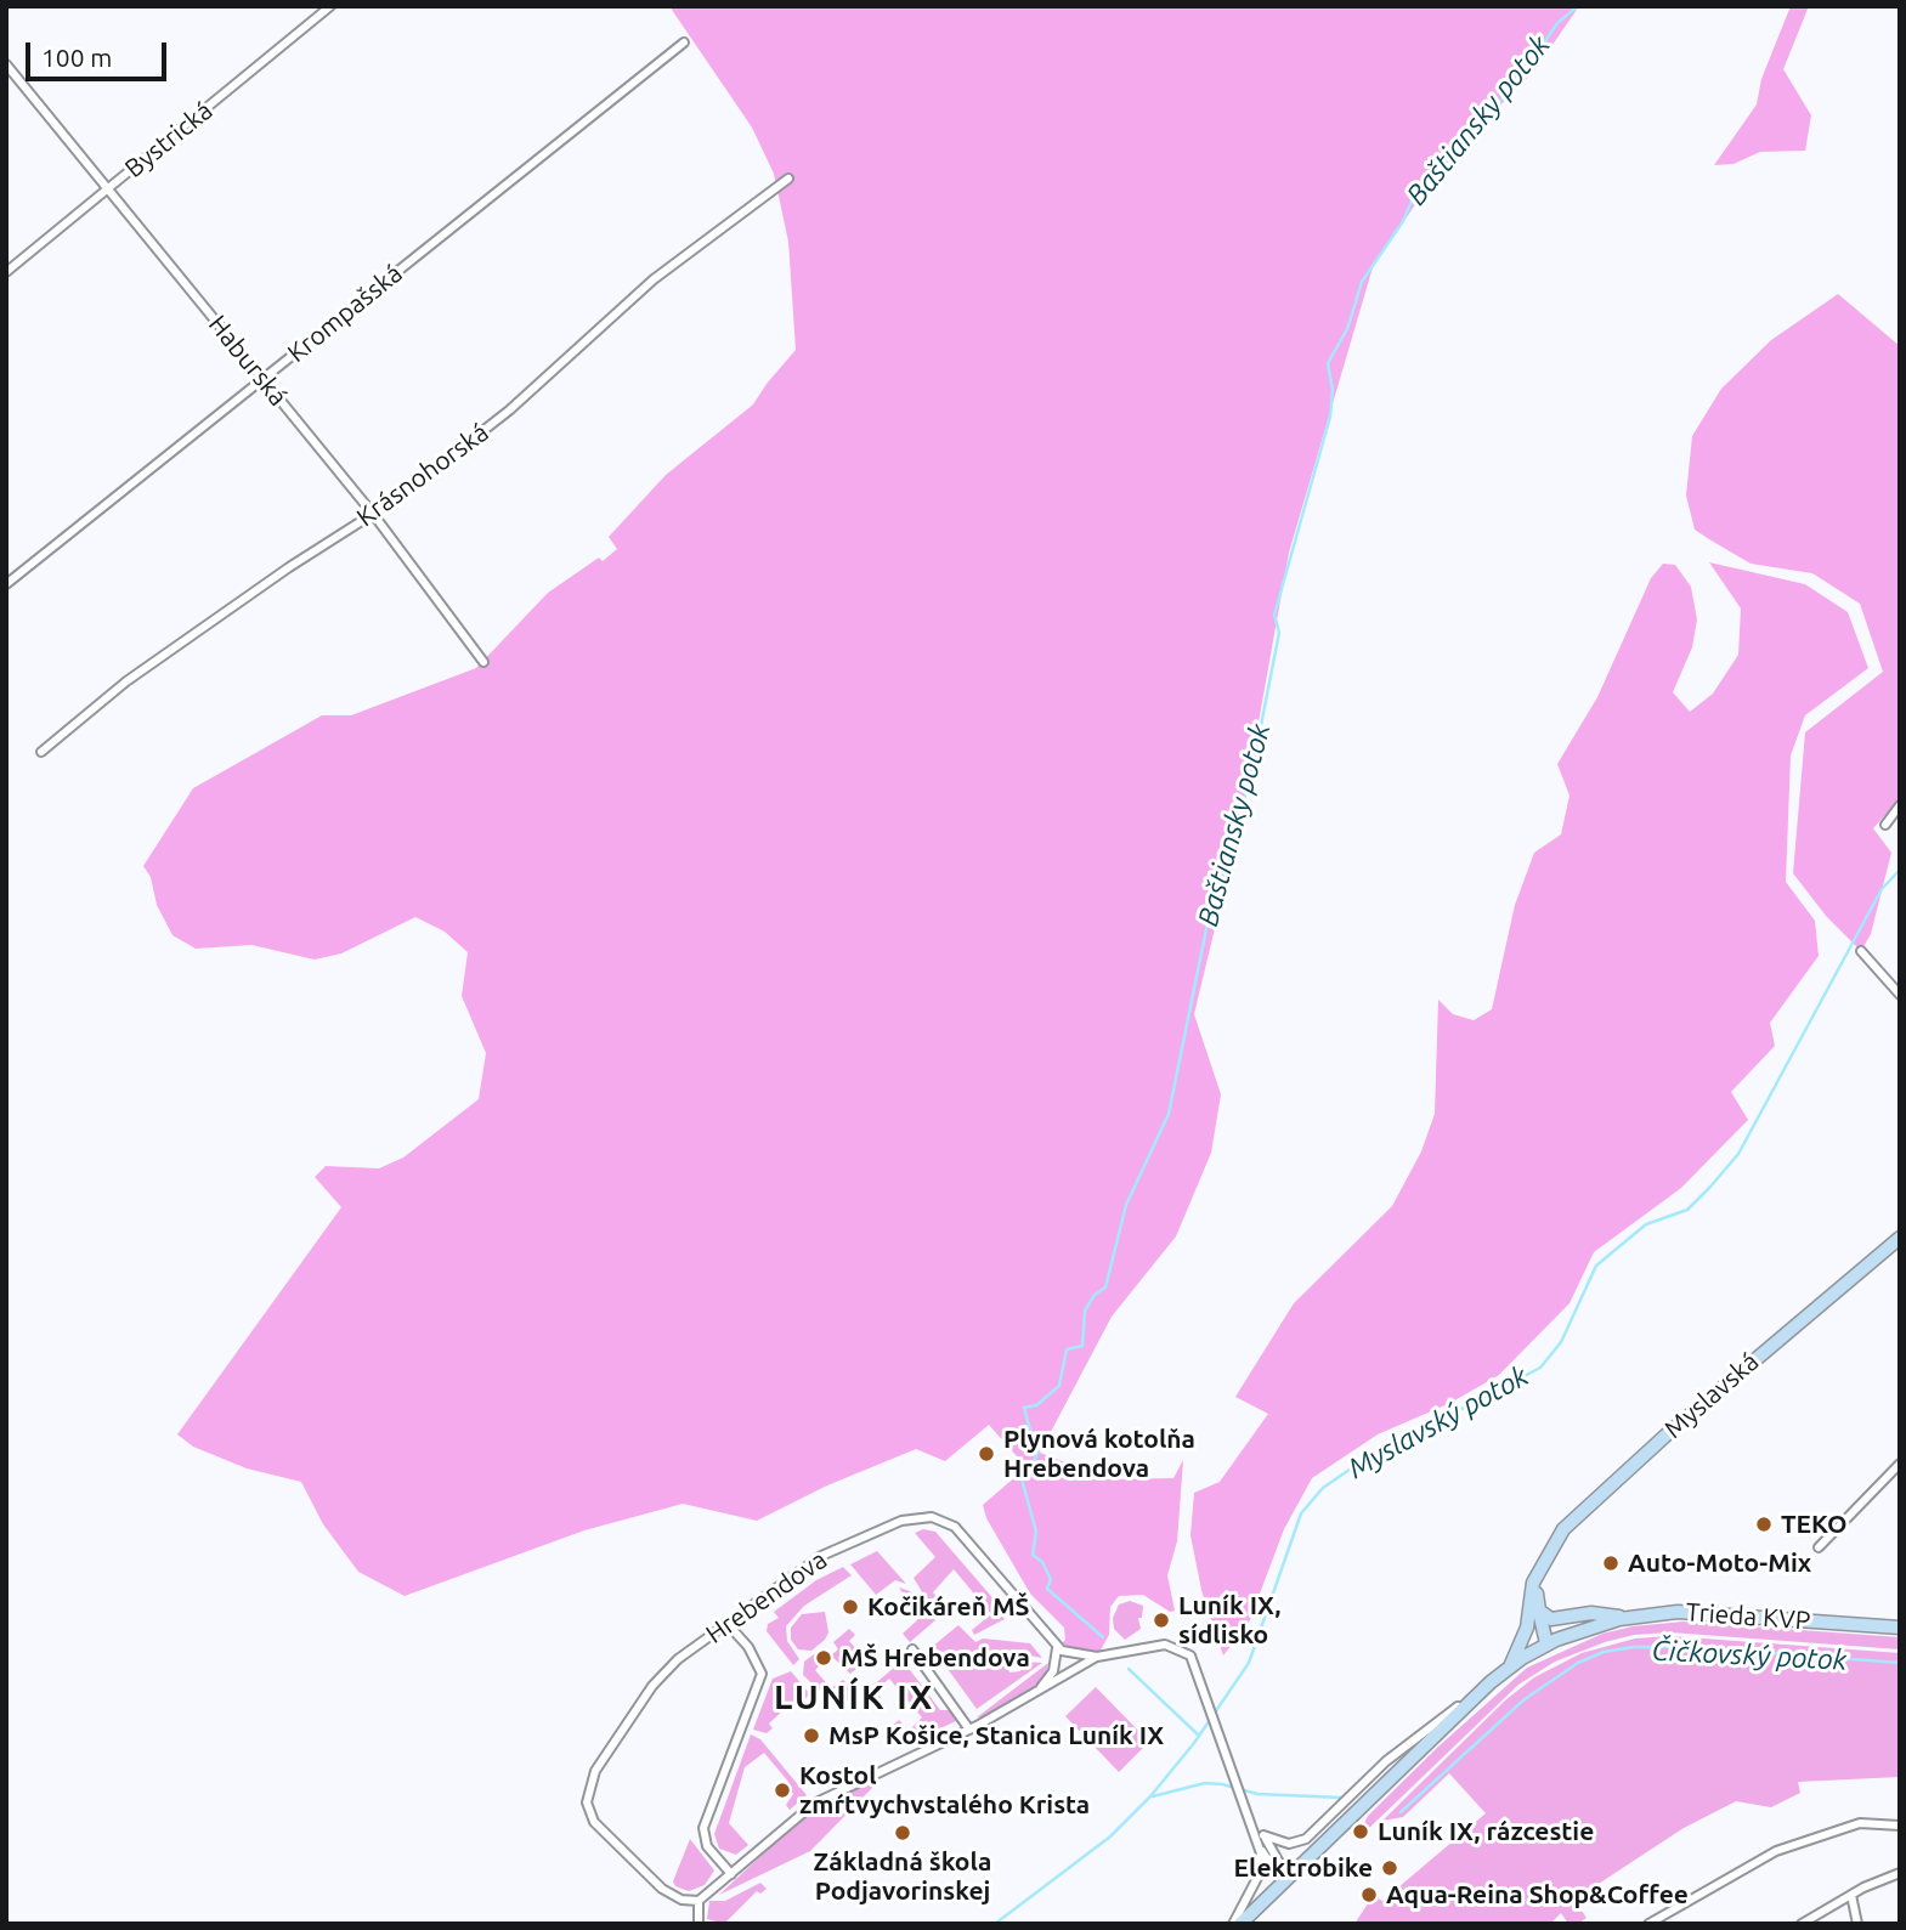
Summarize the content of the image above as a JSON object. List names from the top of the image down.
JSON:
{
  "streets": {
    "street": [
      "Bystrická",
      "Krompašská",
      "Haburská",
      "Krásnohorská",
      "Myslavská",
      "Hrebendova",
      "Trieda KVP"
    ]
  },
  "crossings": [
    ["Bystrická", "Haburská"],
    ["Krompašská", "Haburská"],
    ["Haburská", "Krásnohorská"],
    ["Myslavská", "Trieda KVP"]
  ],
  "districts": ["LUNÍK IX"],
  "water": ["Baštiansky potok", "Myslavský potok", "Čičkovský potok"],
  "places": [
    "Plynová kotolňa Hrebendova",
    "TEKO",
    "Auto-Moto-Mix",
    "Kočikáreň MŠ",
    "Luník IX, sídlisko",
    "MŠ Hrebendova",
    "MsP Košice, Stanica Luník IX",
    "Kostol zmŕtvychvstalého Krista",
    "Luník IX, rázcestie",
    "Základná škola Podjavorinskej",
    "Elektrobike",
    "Aqua-Reina Shop&Coffee"
  ],
  "scale_bar": "100 m"
}
